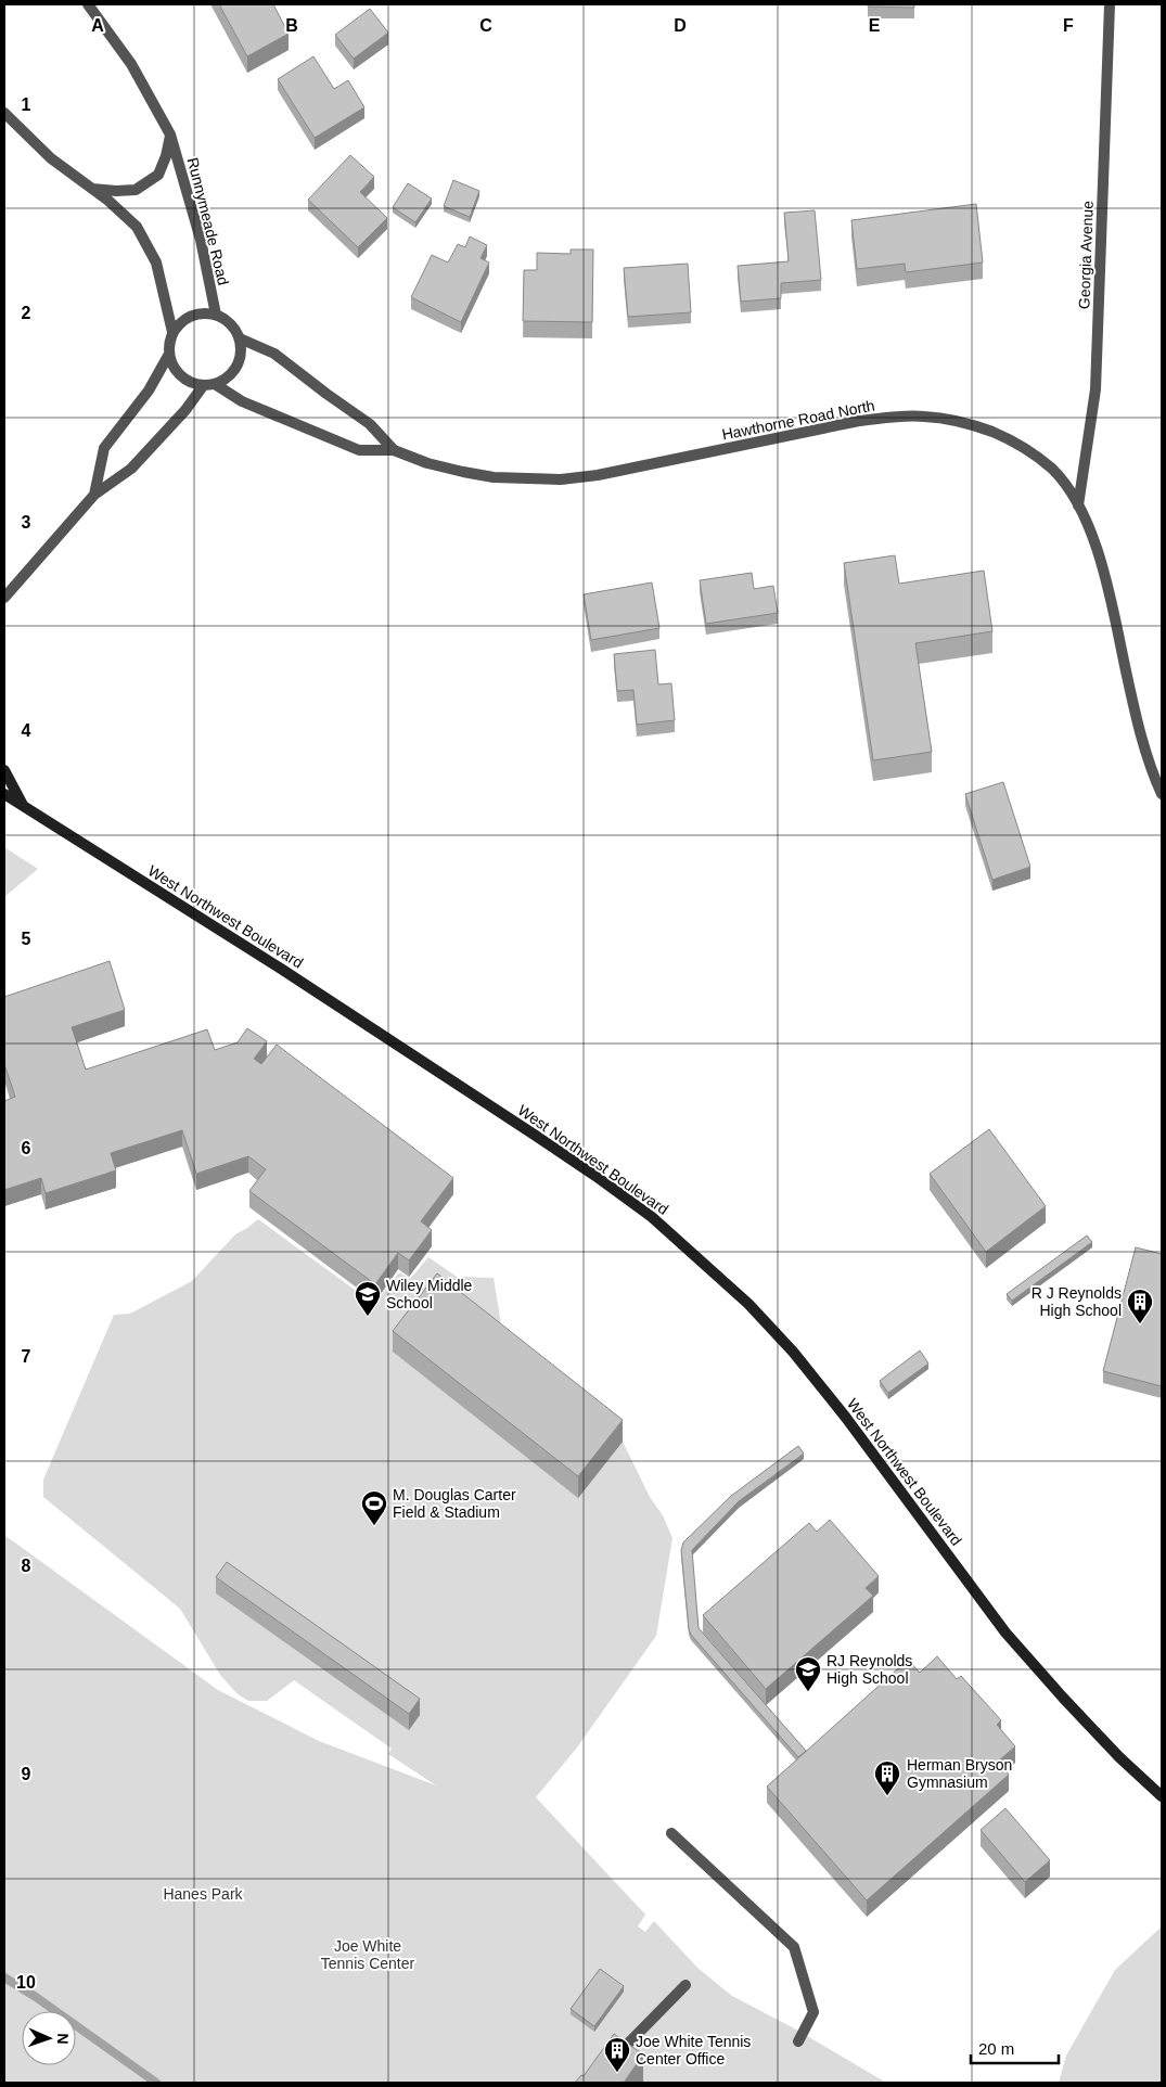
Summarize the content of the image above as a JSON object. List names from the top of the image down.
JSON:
{
  "streets": {
    "main road": ["West Northwest Boulevard"],
    "street": ["Runnymeade Road", "Georgia Avenue", "Hawthorne Road North"]
  },
  "crossings": [
    ["Runnymeade Road", "Hawthorne Road North"],
    ["Georgia Avenue", "Hawthorne Road North"]
  ],
  "parks": ["Hanes Park", "Joe White Tennis Center"],
  "places": {
    "school or university": ["Wiley Middle School", "RJ Reynolds High School"],
    "building": ["R J Reynolds High School", "Herman Bryson Gymnasium", "Joe White Tennis Center Office"],
    "sports": ["M. Douglas Carter Field & Stadium"]
  },
  "scale_bar": "20 m",
  "north": "right",
  "grid": {
    "columns": [
      "A",
      "B",
      "C",
      "D",
      "E",
      "F"
    ],
    "rows": [
      "1",
      "2",
      "3",
      "4",
      "5",
      "6",
      "7",
      "8",
      "9",
      "10"
    ]
  }
}
